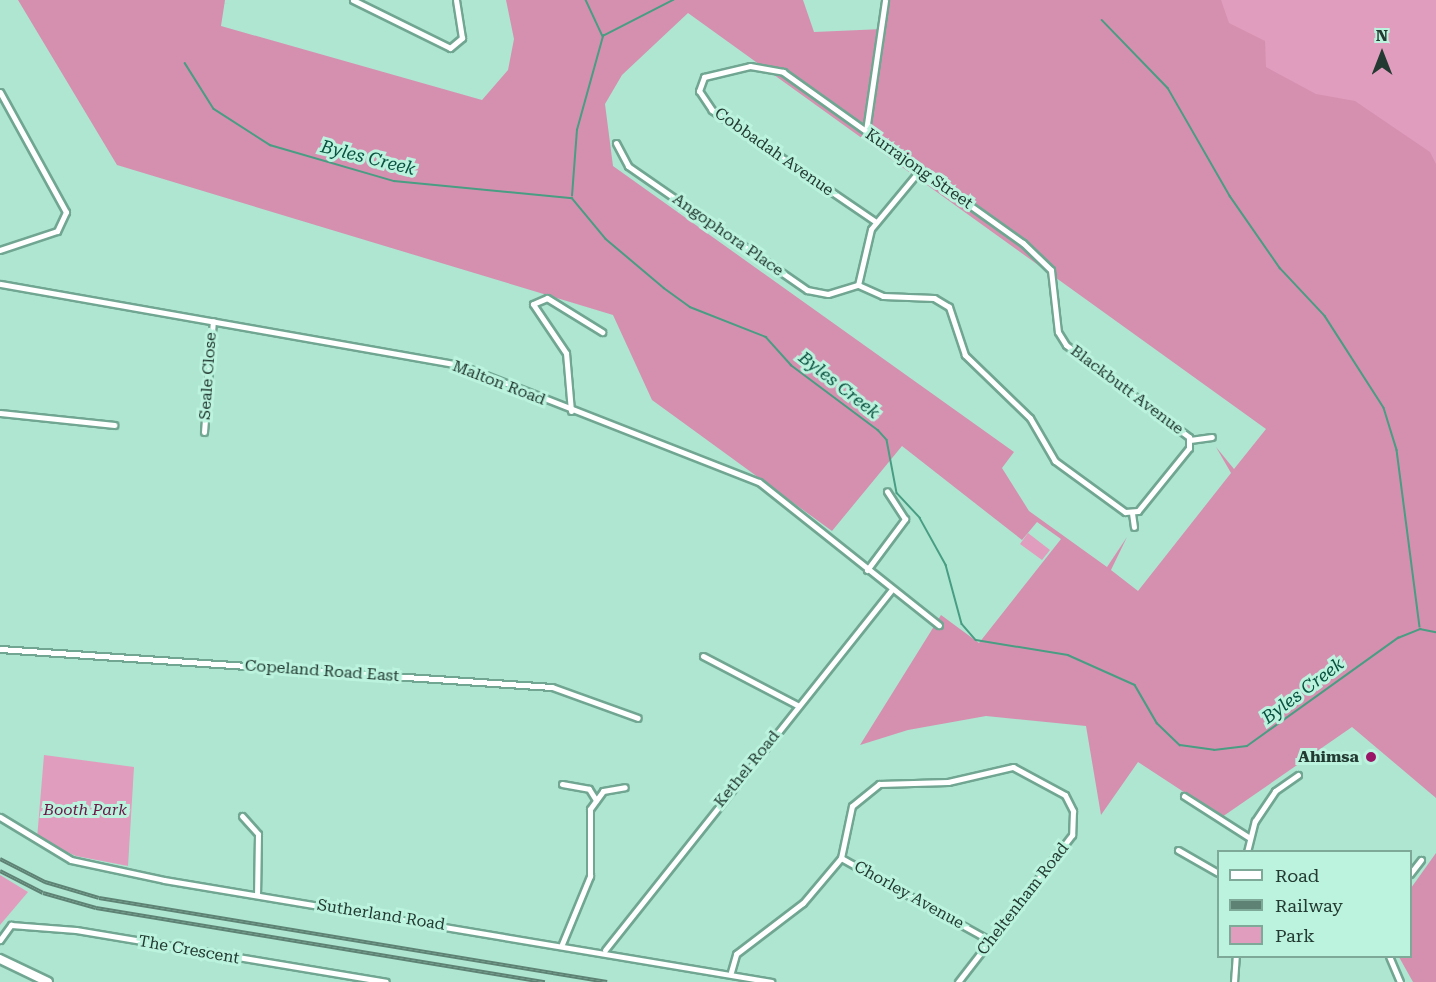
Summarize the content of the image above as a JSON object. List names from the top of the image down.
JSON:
{
  "streets": {
    "street": [
      "Cobbadah Avenue",
      "Kurrajong Street",
      "Angophora Place",
      "Seale Close",
      "Malton Road",
      "Blackbutt Avenue",
      "Copeland Road East",
      "Kethel Road",
      "Chorley Avenue",
      "Cheltenham Road",
      "Sutherland Road",
      "The Crescent"
    ]
  },
  "crossings": [
    ["Cobbadah Avenue", "Kurrajong Street"],
    ["Kurrajong Street", "Blackbutt Avenue"],
    ["Seale Close", "Malton Road"],
    ["Malton Road", "Kethel Road"],
    ["Kethel Road", "Sutherland Road"],
    ["Chorley Avenue", "Cheltenham Road"],
    ["Chorley Avenue", "Sutherland Road"]
  ],
  "water": ["Byles Creek"],
  "parks": ["Booth Park"],
  "places": ["Ahimsa"],
  "legend": ["Road", "Railway", "Park"],
  "north": "top"
}
